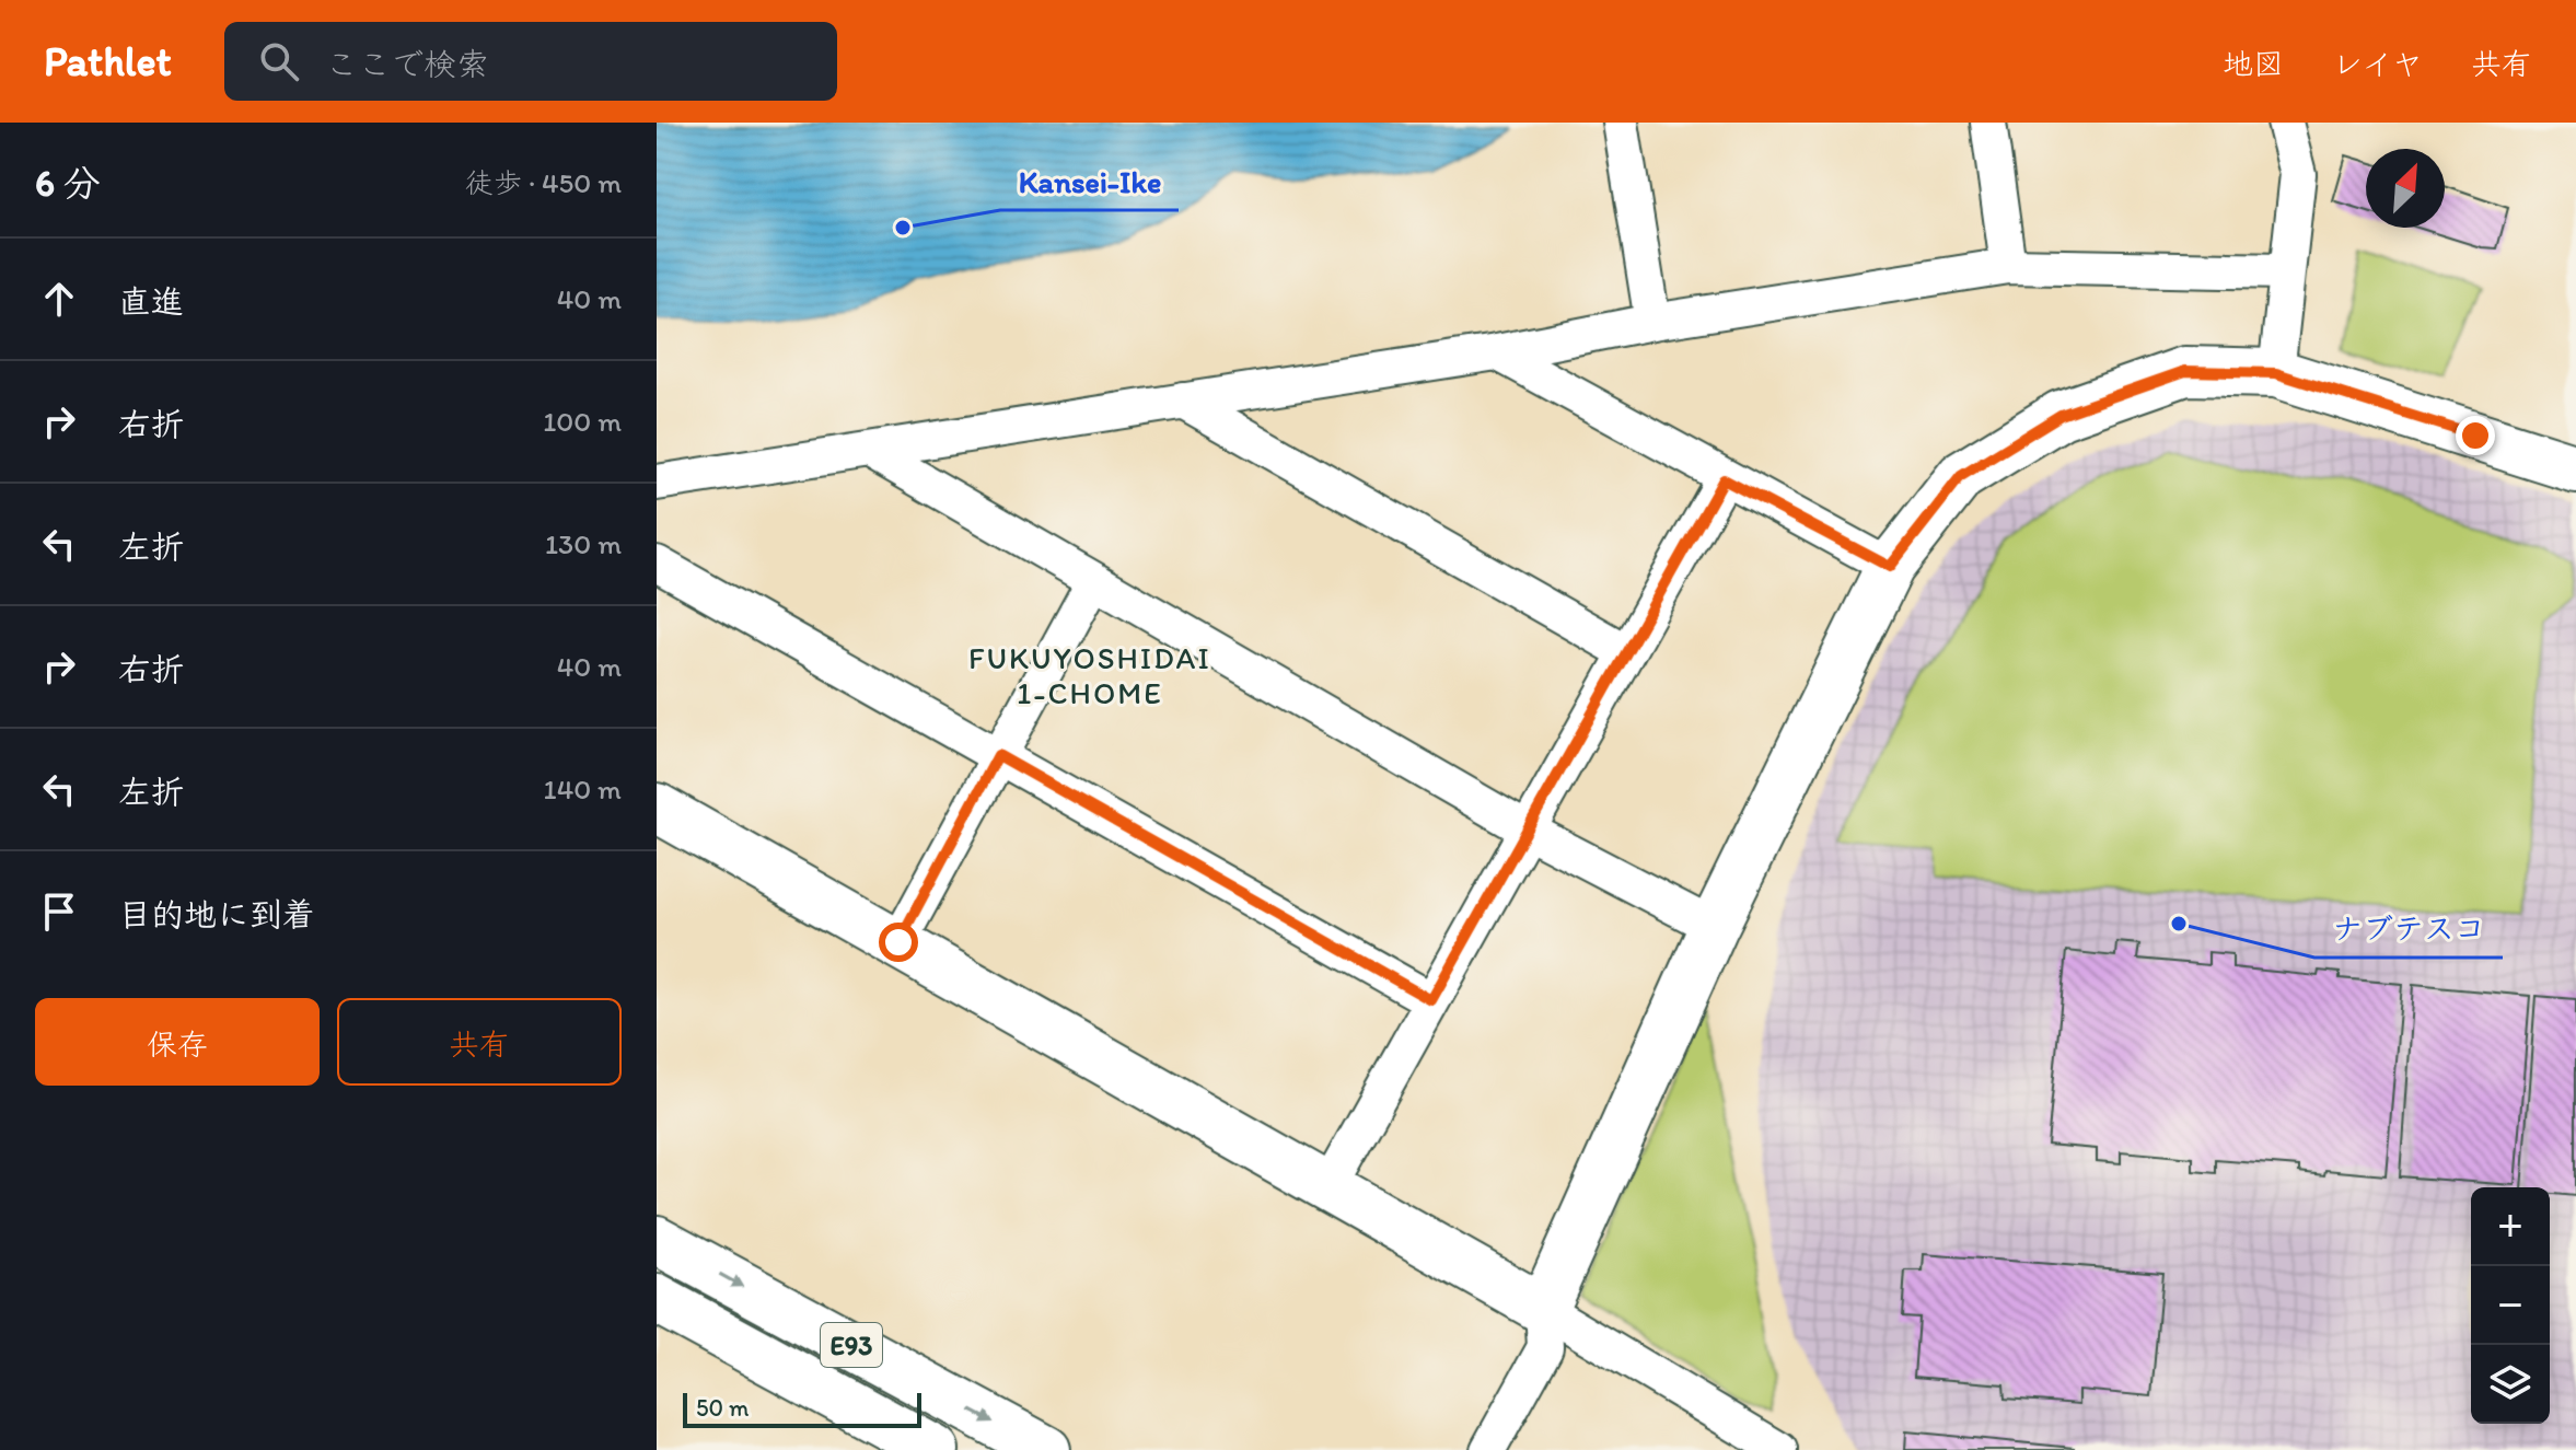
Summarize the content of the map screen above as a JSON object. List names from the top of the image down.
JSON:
{
  "streets": {
    "main road": ["E93"]
  },
  "districts": ["FUKUYOSHIDAI 1-CHOME"],
  "places": ["Kansei-Ike", "ナブテスコ"],
  "scale_bar": "50 m",
  "north": "top right",
  "page": {
    "header": "Pathlet",
    "search": "ここで検索",
    "nav": ["地図", "レイヤ", "共有"],
    "heading": ["6 分", "徒歩 · 450 m"],
    "list": [
      ["直進", "40 m"],
      ["右折", "100 m"],
      ["左折", "130 m"],
      ["右折", "40 m"],
      ["左折", "140 m"],
      "目的地に到着"
    ],
    "buttons": ["保存", "共有"],
    "map_buttons": ["+", "−"],
    "scale": "50 m"
  }
}
